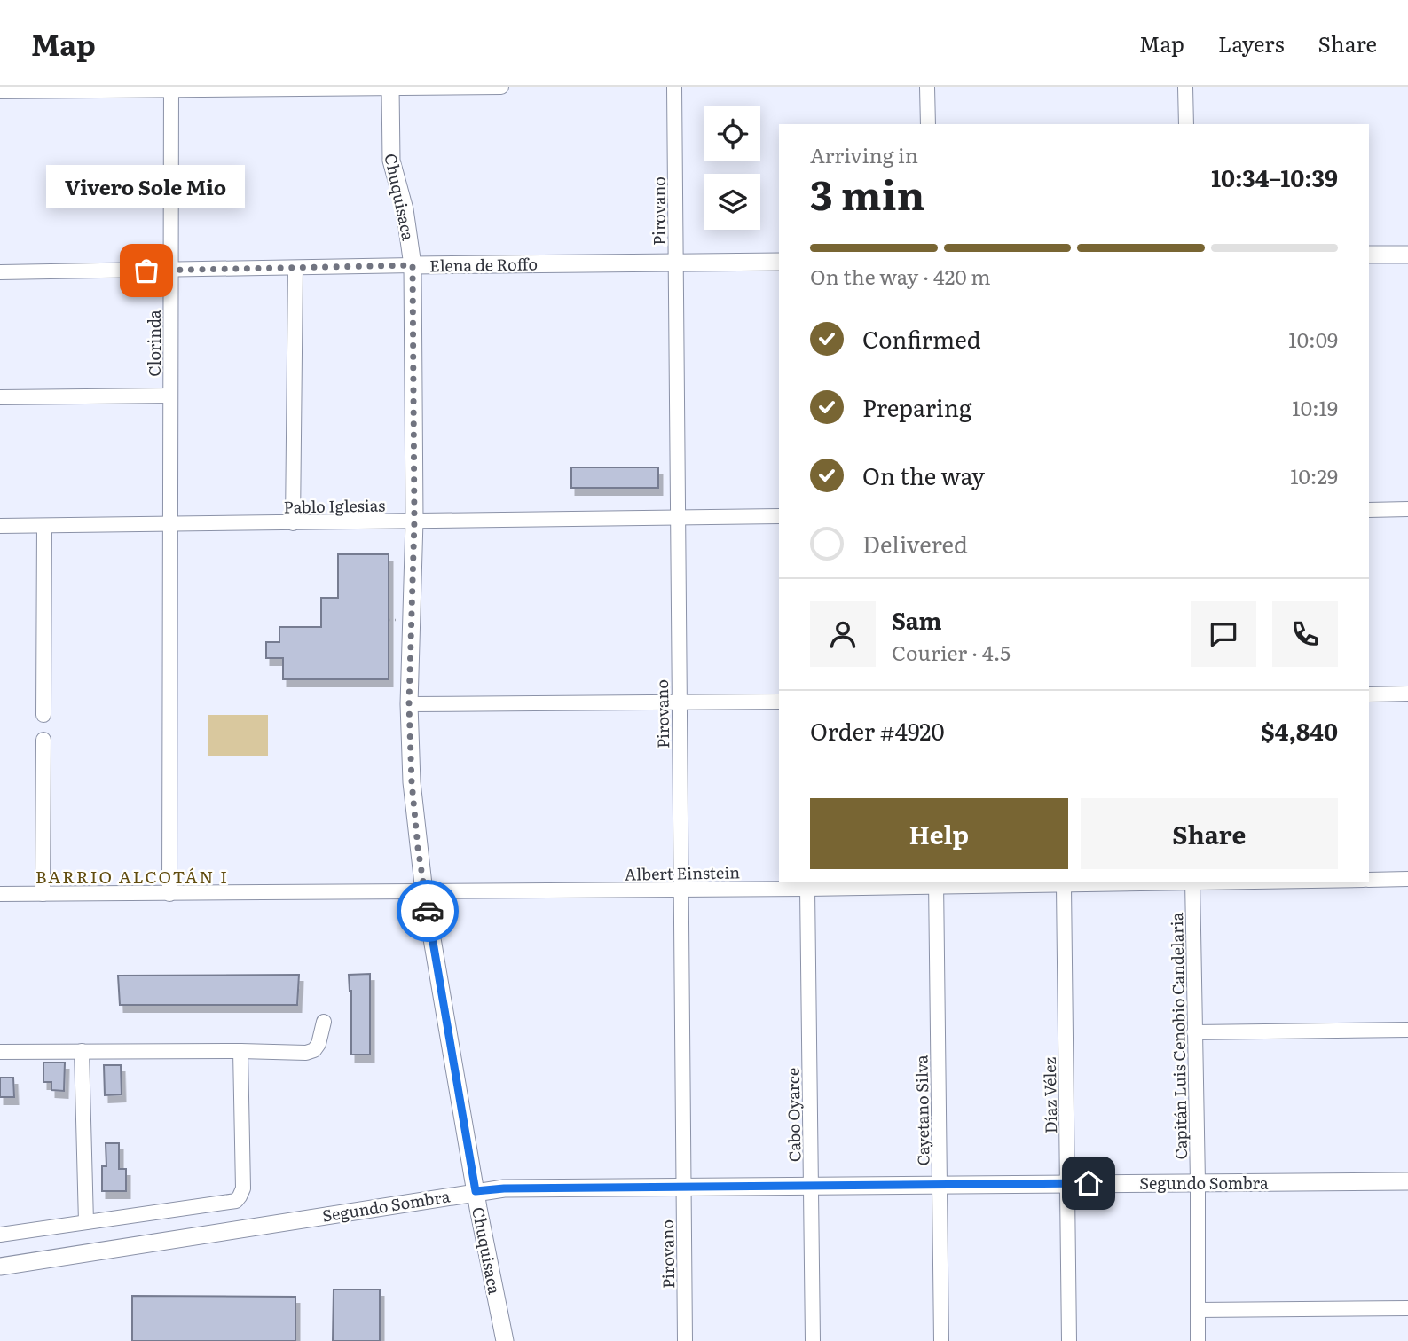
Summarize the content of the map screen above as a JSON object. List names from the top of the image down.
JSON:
{
  "streets": {
    "street": [
      "Chuquisaca",
      "Pirovano",
      "Elena de Roffo",
      "Clorinda",
      "Pablo Iglesias",
      "Albert Einstein",
      "Capitán Luis Cenobio Candelaria",
      "Díaz Vélez",
      "Cayetano Silva",
      "Cabo Oyarce",
      "Segundo Sombra"
    ]
  },
  "crossings": [
    ["Chuquisaca", "Elena de Roffo"],
    ["Chuquisaca", "Pablo Iglesias"],
    ["Chuquisaca", "Albert Einstein"],
    ["Chuquisaca", "Segundo Sombra"],
    ["Pirovano", "Elena de Roffo"],
    ["Pirovano", "Pablo Iglesias"],
    ["Pirovano", "Albert Einstein"],
    ["Pirovano", "Segundo Sombra"],
    ["Elena de Roffo", "Clorinda"],
    ["Clorinda", "Pablo Iglesias"],
    ["Clorinda", "Albert Einstein"],
    ["Albert Einstein", "Capitán Luis Cenobio Candelaria"],
    ["Albert Einstein", "Díaz Vélez"],
    ["Albert Einstein", "Cayetano Silva"],
    ["Albert Einstein", "Cabo Oyarce"],
    ["Capitán Luis Cenobio Candelaria", "Segundo Sombra"],
    ["Díaz Vélez", "Segundo Sombra"],
    ["Cayetano Silva", "Segundo Sombra"],
    ["Cabo Oyarce", "Segundo Sombra"]
  ],
  "districts": ["BARRIO ALCOTÁN I"],
  "places": ["Vivero Sole Mio"],
  "page": {
    "header": "Map",
    "nav": ["Map", "Layers", "Share"],
    "heading": ["3 min", "Arriving in", "10:34–10:39"],
    "panel": [
      "Sam",
      "Courier · 4.5",
      "Order #4920",
      "$4,840"
    ],
    "bubble": "Vivero Sole Mio",
    "bar": "On the way · 420 m",
    "list": [
      ["Confirmed", "10:09"],
      ["Preparing", "10:19"],
      ["On the way", "10:29"],
      "Delivered"
    ],
    "buttons": ["Help", "Share"]
  }
}
